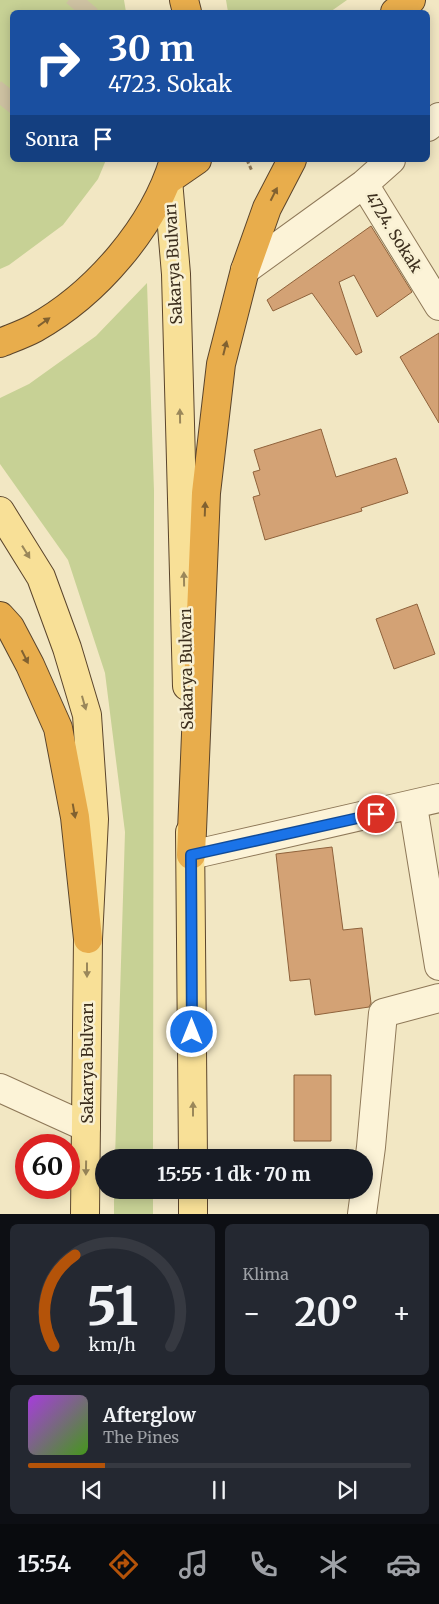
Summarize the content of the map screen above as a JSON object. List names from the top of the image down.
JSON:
{
  "streets": {
    "main road": ["Sakarya Bulvarı"],
    "street": ["4724. Sokak"]
  },
  "page": {
    "turn": ["30 m", "4723. Sokak"],
    "then": "Sonra",
    "limit": "60",
    "trip": "15:55 · 1 dk · 70 m",
    "tile": "Klima",
    "heat": ["−", "20°", "+"],
    "song": ["Afterglow", "The Pines"],
    "tabs": "15:54",
    "gauge": ["51", "km/h"]
  }
}
